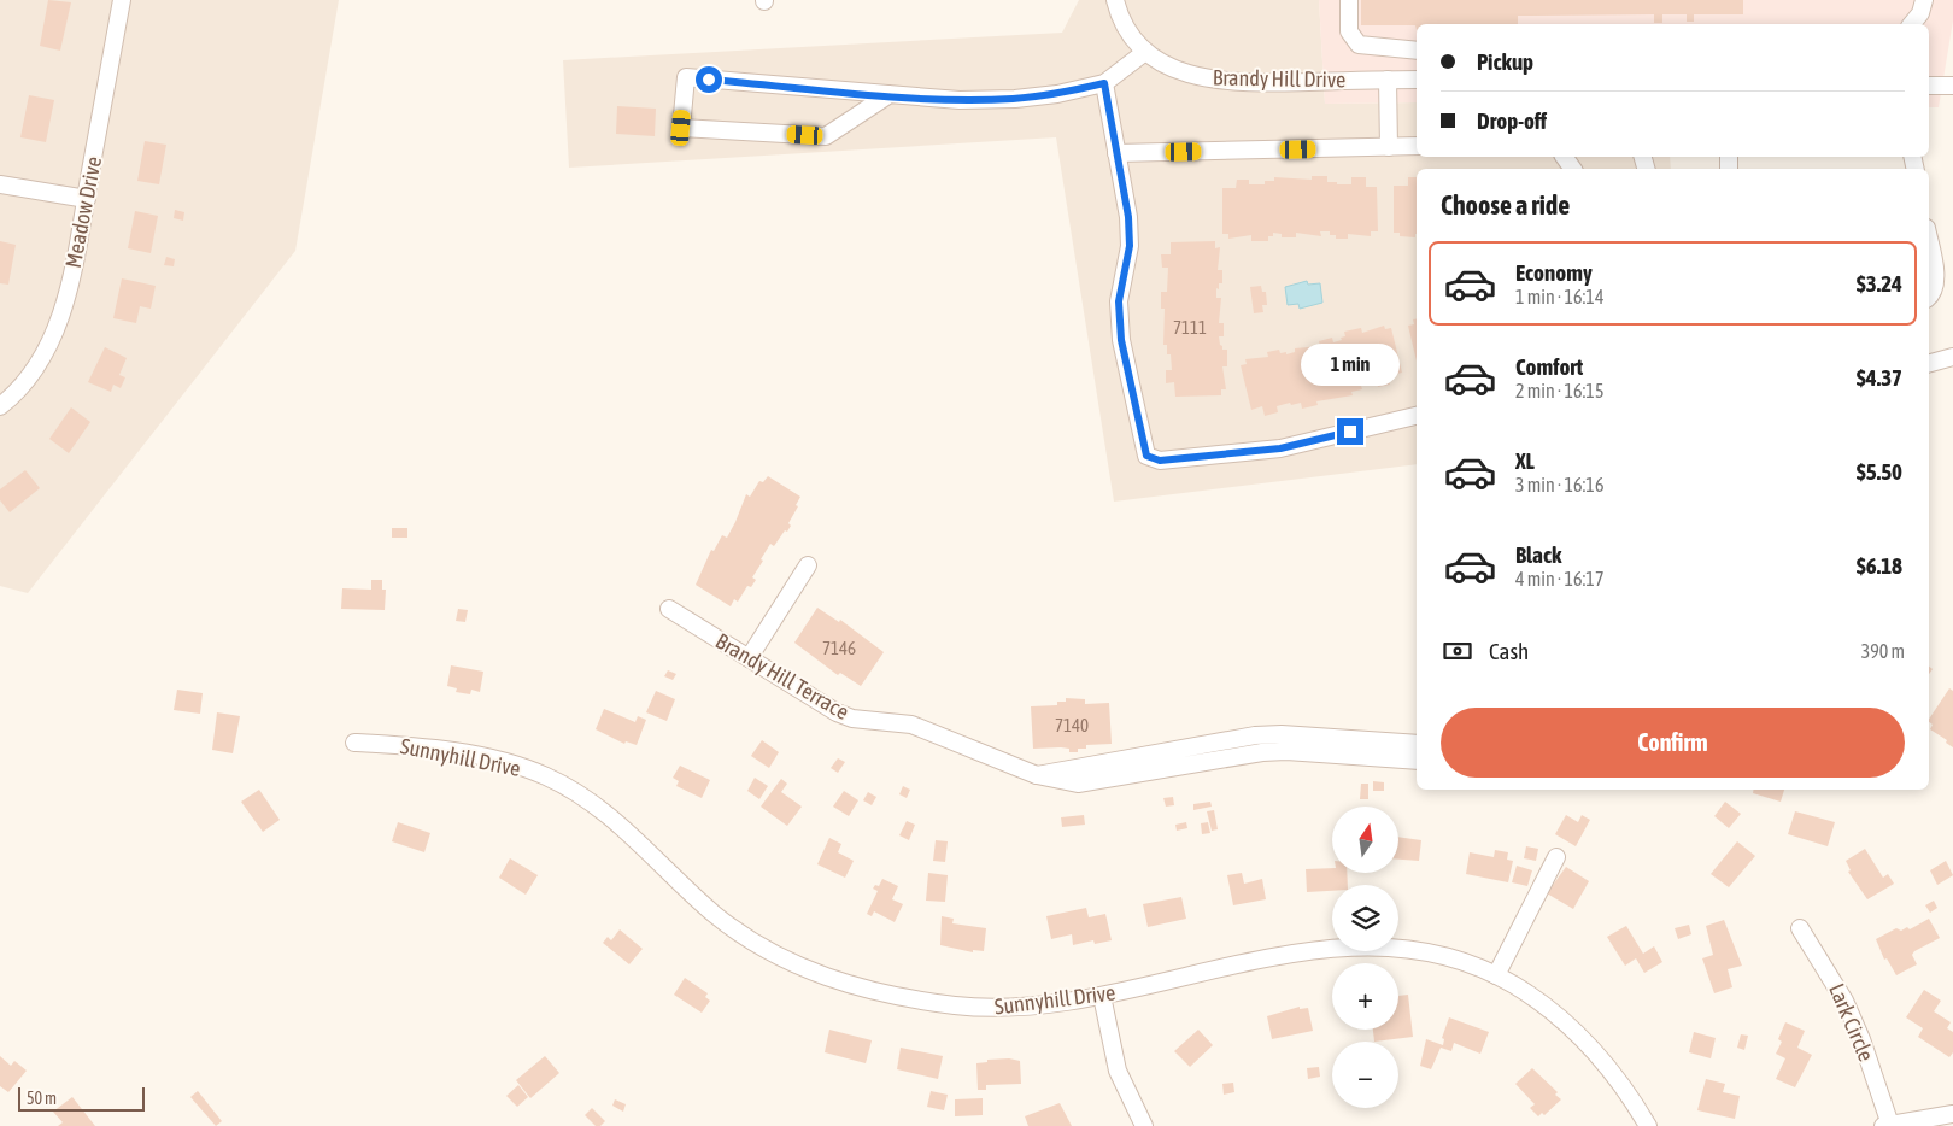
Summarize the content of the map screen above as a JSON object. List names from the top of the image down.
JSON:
{
  "streets": {
    "street": [
      "Brandy Hill Drive",
      "Meadow Drive",
      "Brandy Hill Terrace",
      "Sunnyhill Drive",
      "Lark Circle"
    ]
  },
  "house_numbers": ["7111", "7146", "7140"],
  "scale_bar": "50 m",
  "north": "top",
  "page": {
    "banner": ["Pickup", "Drop-off"],
    "heading": "Choose a ride",
    "list": [
      {
        "name": "Economy",
        "note": "1 min · 16:14",
        "value": "$3.24"
      },
      {
        "name": "Comfort",
        "note": "2 min · 16:15",
        "value": "$4.37"
      },
      {
        "name": "XL",
        "note": "3 min · 16:16",
        "value": "$5.50"
      },
      {
        "name": "Black",
        "note": "4 min · 16:17",
        "value": "$6.18"
      }
    ],
    "bubble": "1 min",
    "pay": ["Cash", "390 m"],
    "buttons": "Confirm",
    "map_buttons": ["+", "−"],
    "scale": "50 m"
  }
}
